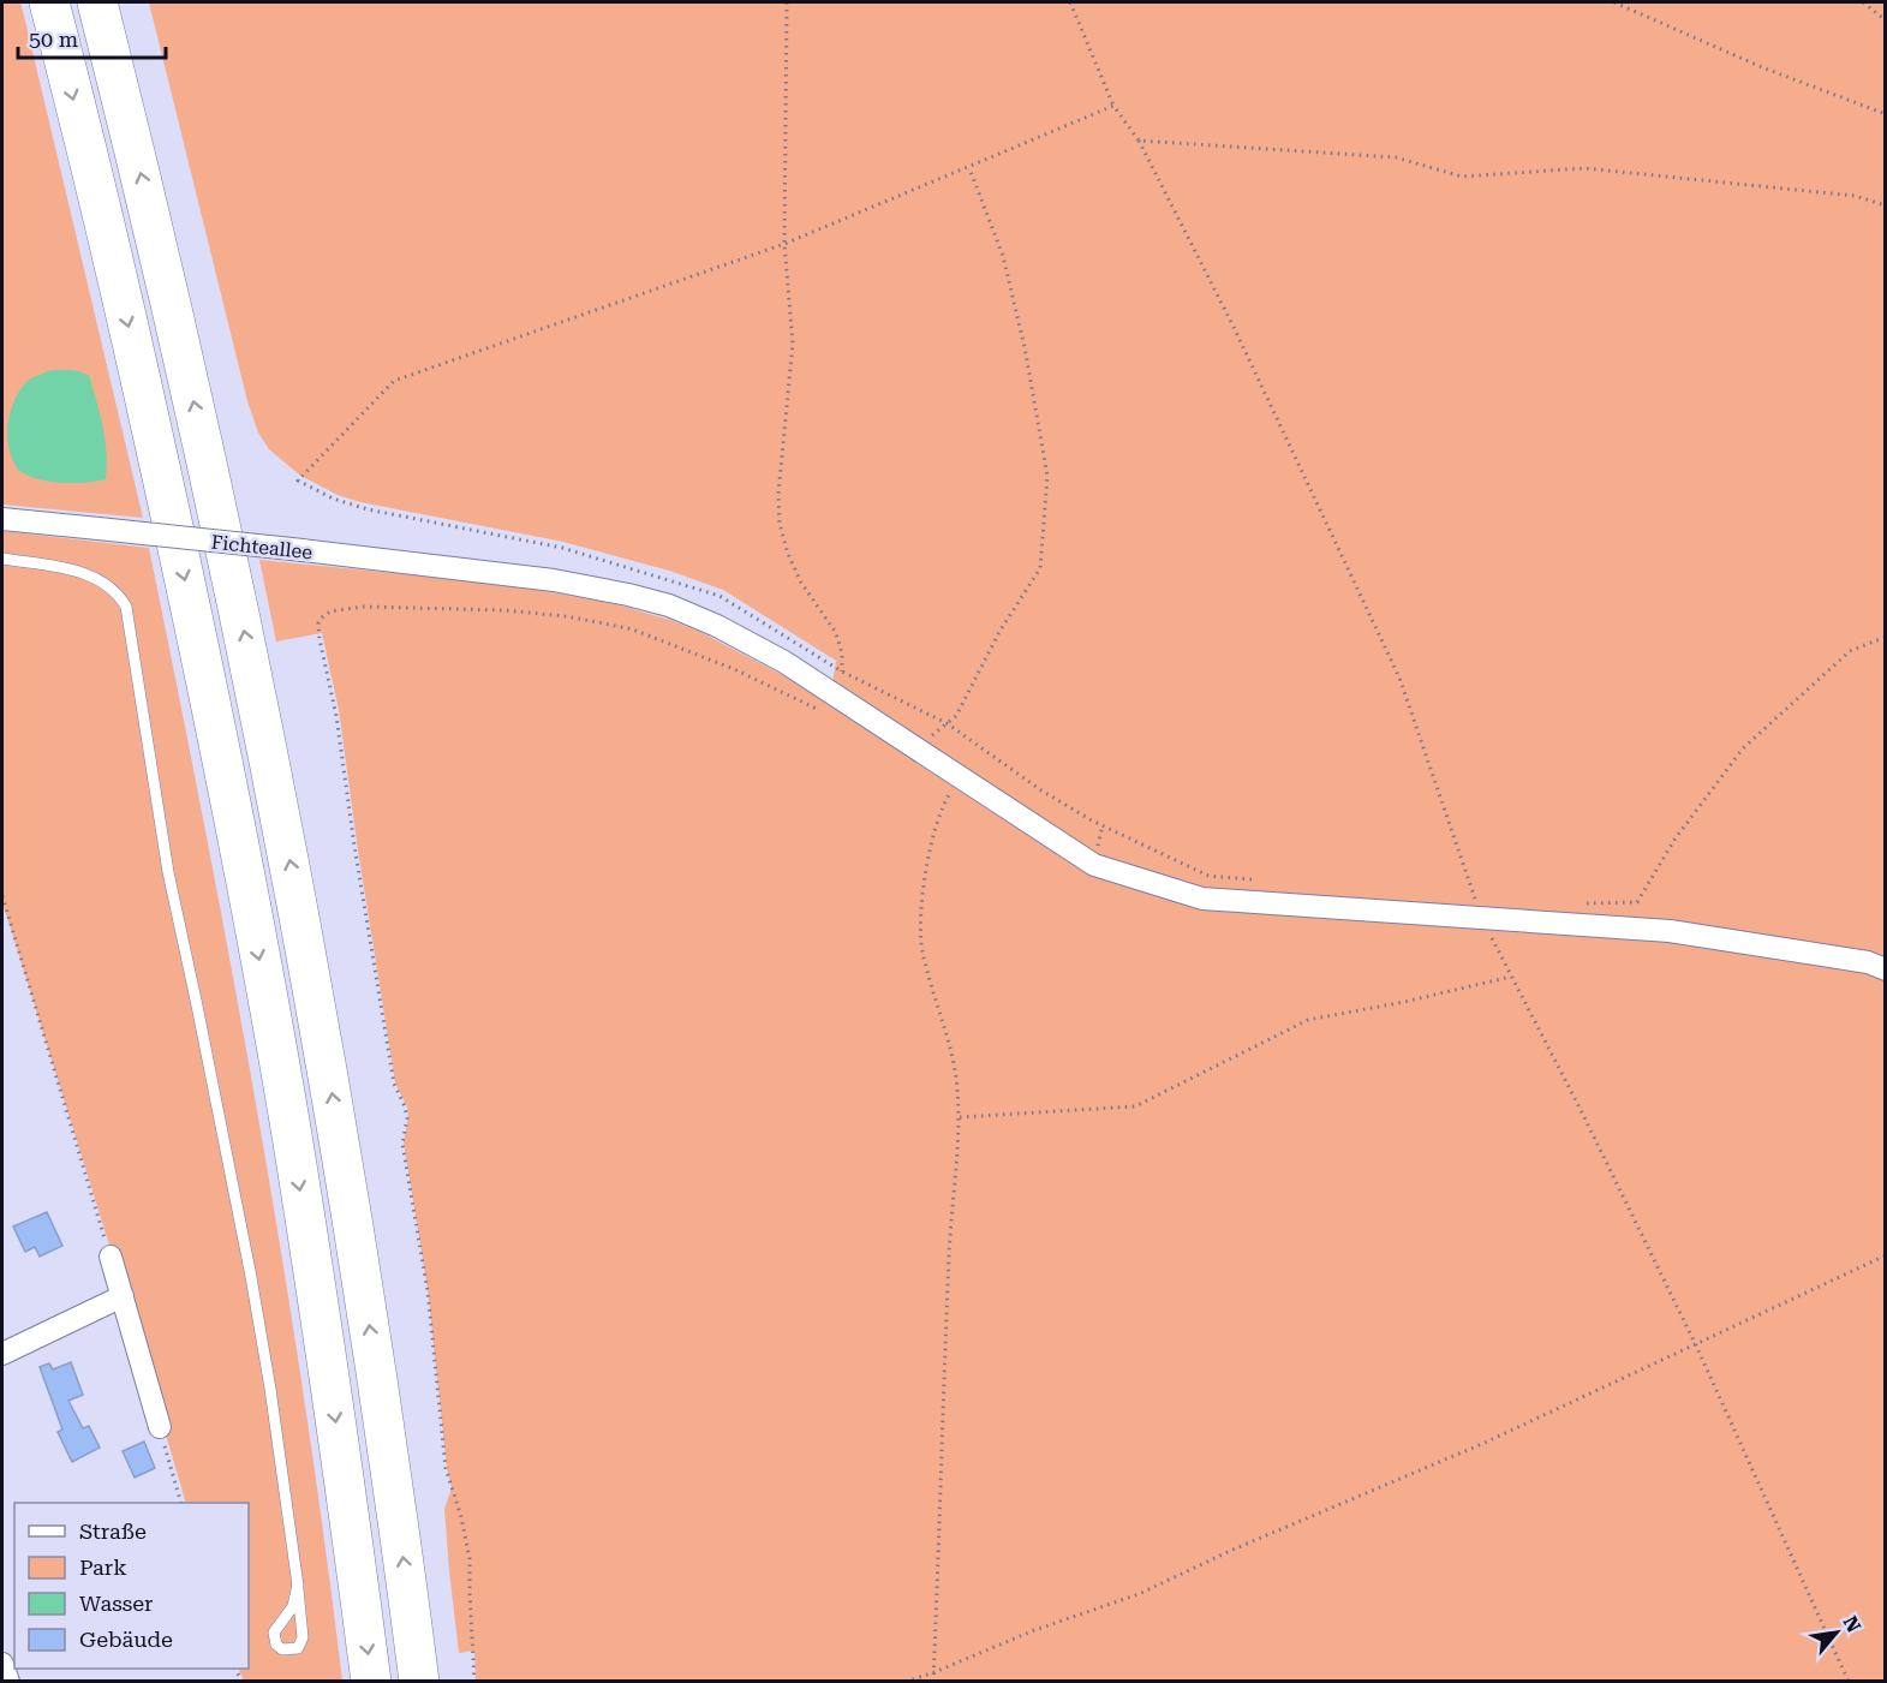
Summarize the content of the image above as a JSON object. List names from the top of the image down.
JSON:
{
  "streets": {
    "street": ["Fichteallee"]
  },
  "legend": [
    "Straße",
    "Park",
    "Wasser",
    "Gebäude"
  ],
  "scale_bar": "50 m",
  "north": "top right"
}
